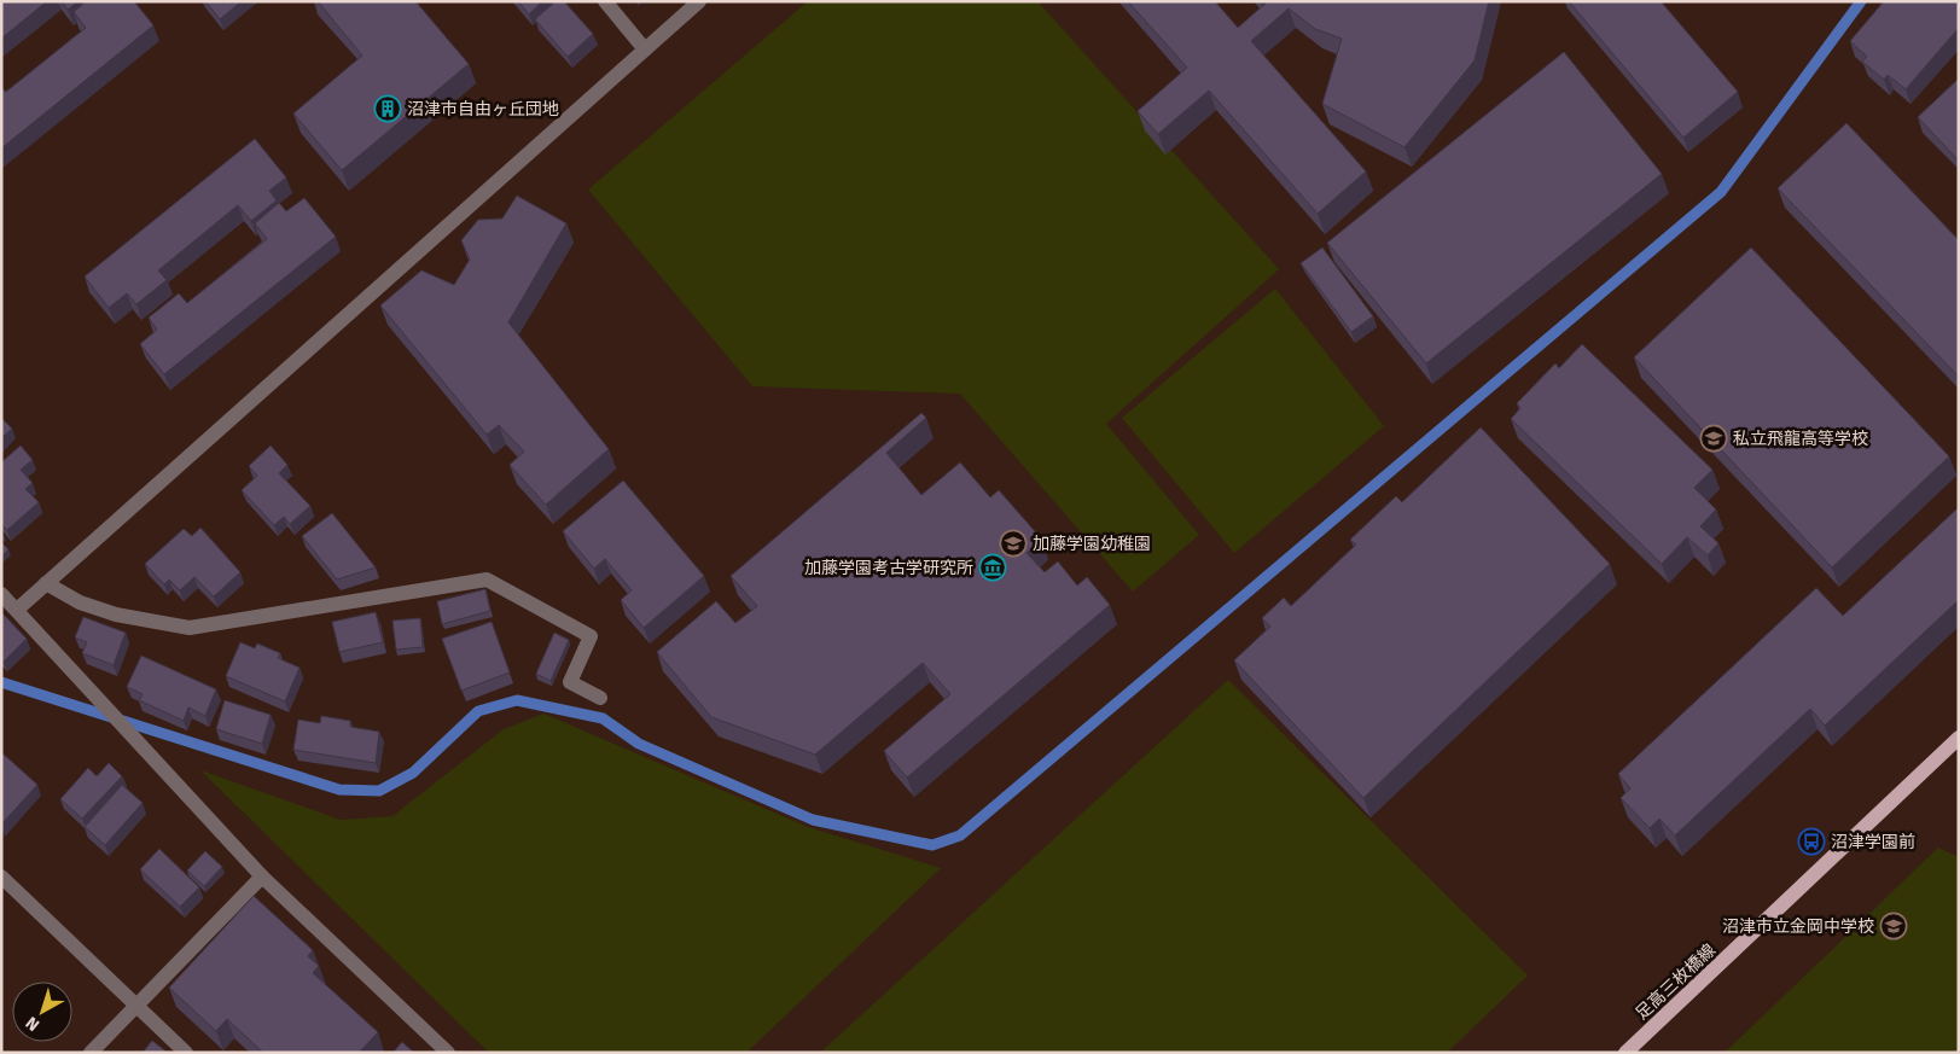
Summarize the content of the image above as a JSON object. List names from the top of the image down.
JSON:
{
  "streets": {
    "main road": ["足高三枚橋線"]
  },
  "places": {
    "building": ["沼津市自由ヶ丘団地"],
    "school or university": ["私立飛龍高等学校", "加藤学園幼稚園", "沼津市立金岡中学校"],
    "museum": ["加藤学園考古学研究所"],
    "bus stop": ["沼津学園前"]
  },
  "north": "bottom left"
}
